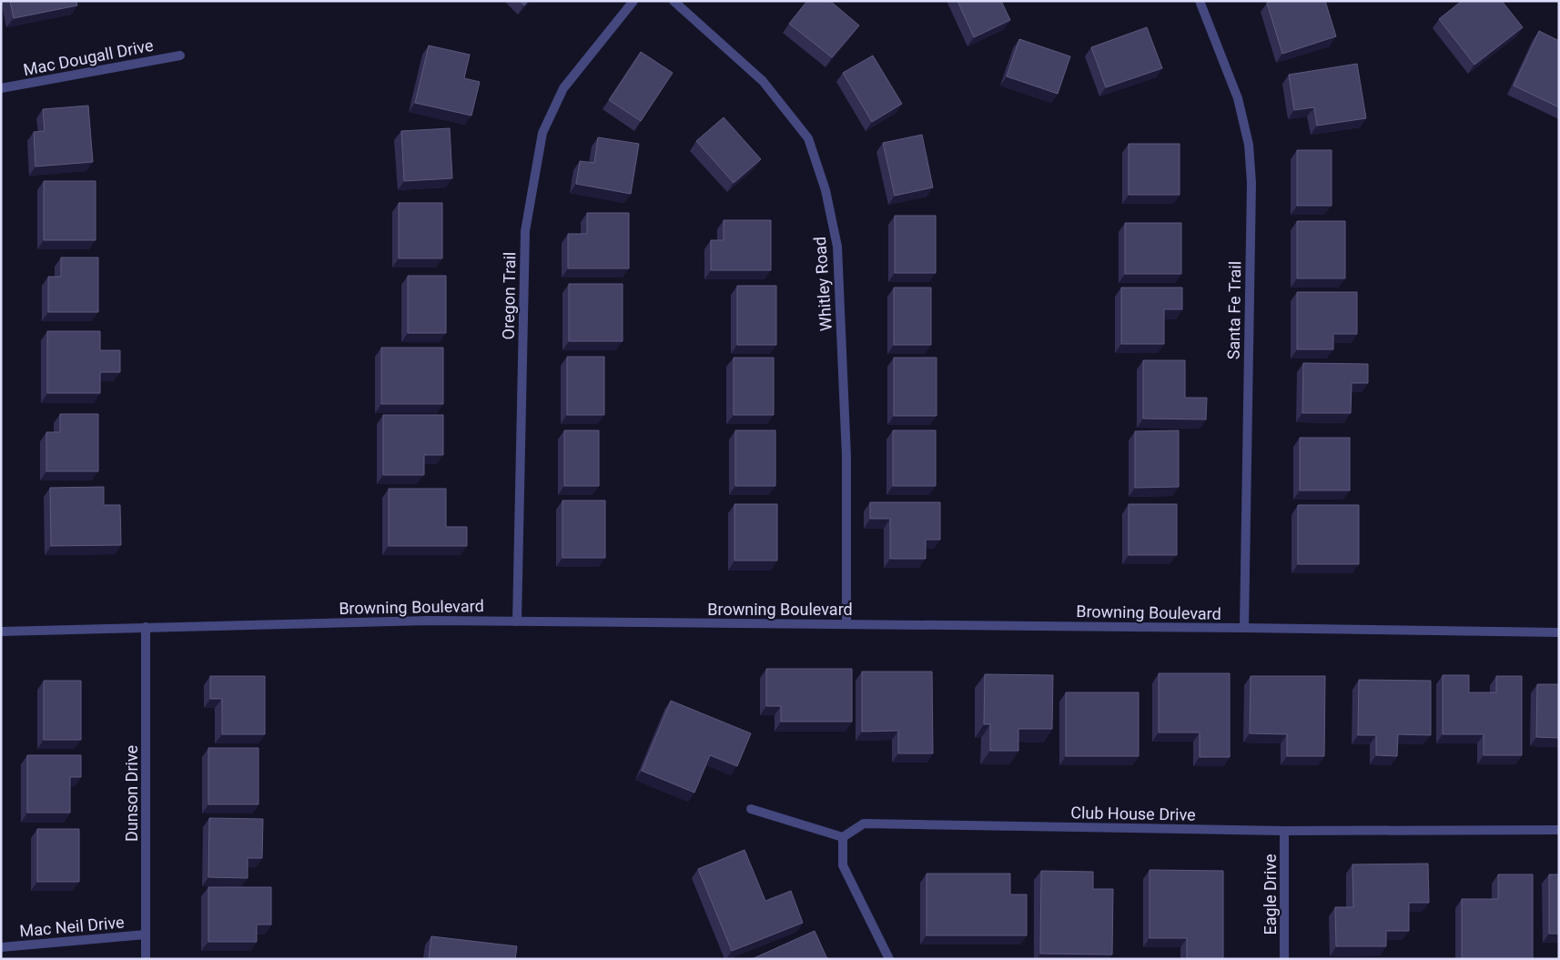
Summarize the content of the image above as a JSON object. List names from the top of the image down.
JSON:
{
  "streets": {
    "street": [
      "Mac Dougall Drive",
      "Whitley Road",
      "Oregon Trail",
      "Santa Fe Trail",
      "Browning Boulevard",
      "Dunson Drive",
      "Club House Drive",
      "Eagle Drive",
      "Mac Neil Drive"
    ]
  },
  "crossings": [
    ["Whitley Road", "Browning Boulevard"],
    ["Oregon Trail", "Browning Boulevard"],
    ["Santa Fe Trail", "Browning Boulevard"],
    ["Browning Boulevard", "Dunson Drive"],
    ["Dunson Drive", "Mac Neil Drive"],
    ["Club House Drive", "Eagle Drive"]
  ]
}
